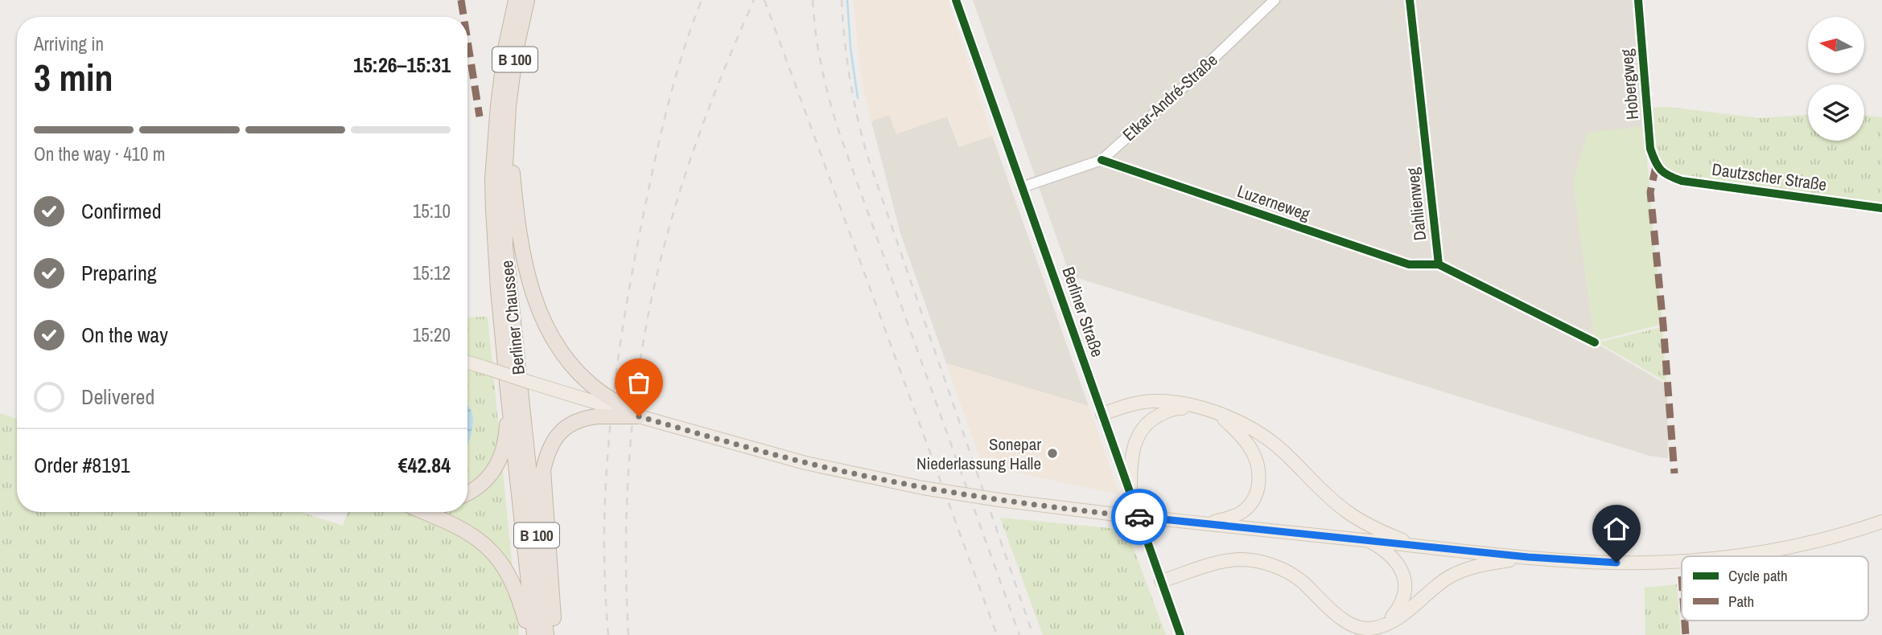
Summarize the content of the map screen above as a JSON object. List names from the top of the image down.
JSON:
{
  "streets": {
    "highway": ["B 100", "Berliner Chaussee"],
    "street": [
      "Hobergweg",
      "Etkar-André-Straße",
      "Dautzscher Straße",
      "Luzerneweg",
      "Dahlienweg",
      "Berliner Straße"
    ]
  },
  "crossings": [
    ["Hobergweg", "Dautzscher Straße"],
    ["Etkar-André-Straße", "Luzerneweg"],
    ["Etkar-André-Straße", "Berliner Straße"],
    ["Luzerneweg", "Dahlienweg"]
  ],
  "places": ["Sonepar Niederlassung Halle"],
  "legend": ["Cycle path", "Path"],
  "north": "left",
  "page": {
    "heading": ["3 min", "Arriving in", "15:26–15:31"],
    "panel": ["Order #8191", "€42.84"],
    "bar": "On the way · 410 m",
    "list": [
      ["Confirmed", "15:10"],
      ["Preparing", "15:12"],
      ["On the way", "15:20"],
      "Delivered"
    ]
  }
}
